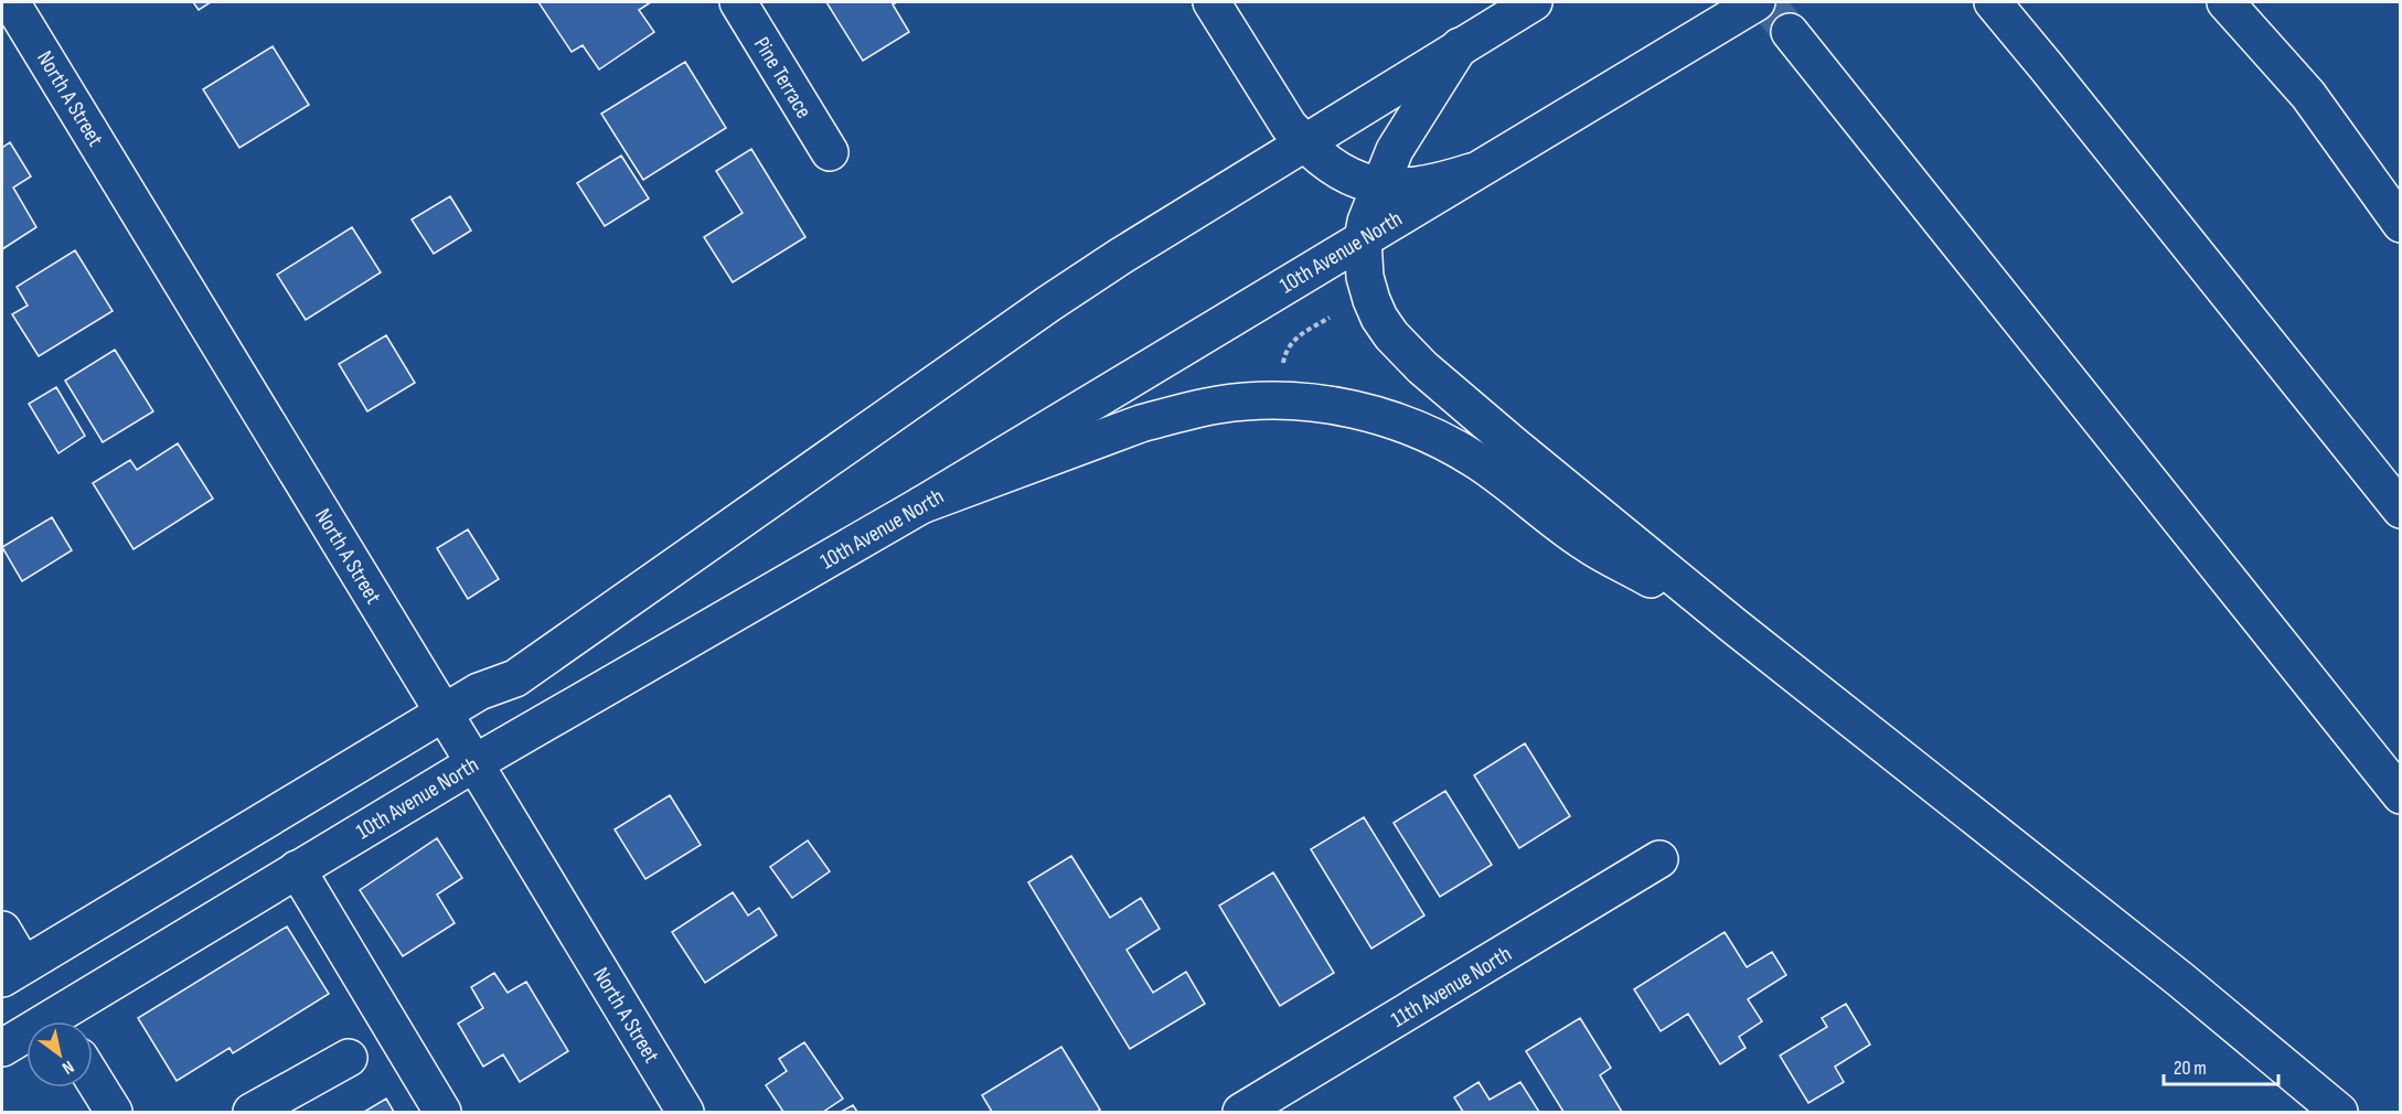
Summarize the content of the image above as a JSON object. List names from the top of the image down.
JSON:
{
  "streets": {
    "main road": [
      "Pine Terrace",
      "North A Street",
      "10th Avenue North",
      "11th Avenue North"
    ]
  },
  "crossings": [
    ["North A Street", "10th Avenue North"]
  ],
  "scale_bar": "20 m",
  "north": "bottom right"
}
